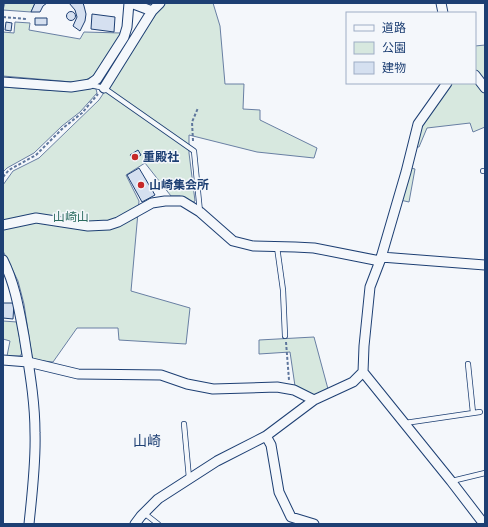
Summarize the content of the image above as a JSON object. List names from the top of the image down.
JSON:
{
  "districts": ["山崎"],
  "parks": ["山崎山"],
  "places": ["重殿社", "山崎集会所"],
  "legend": ["道路", "公園", "建物"]
}
